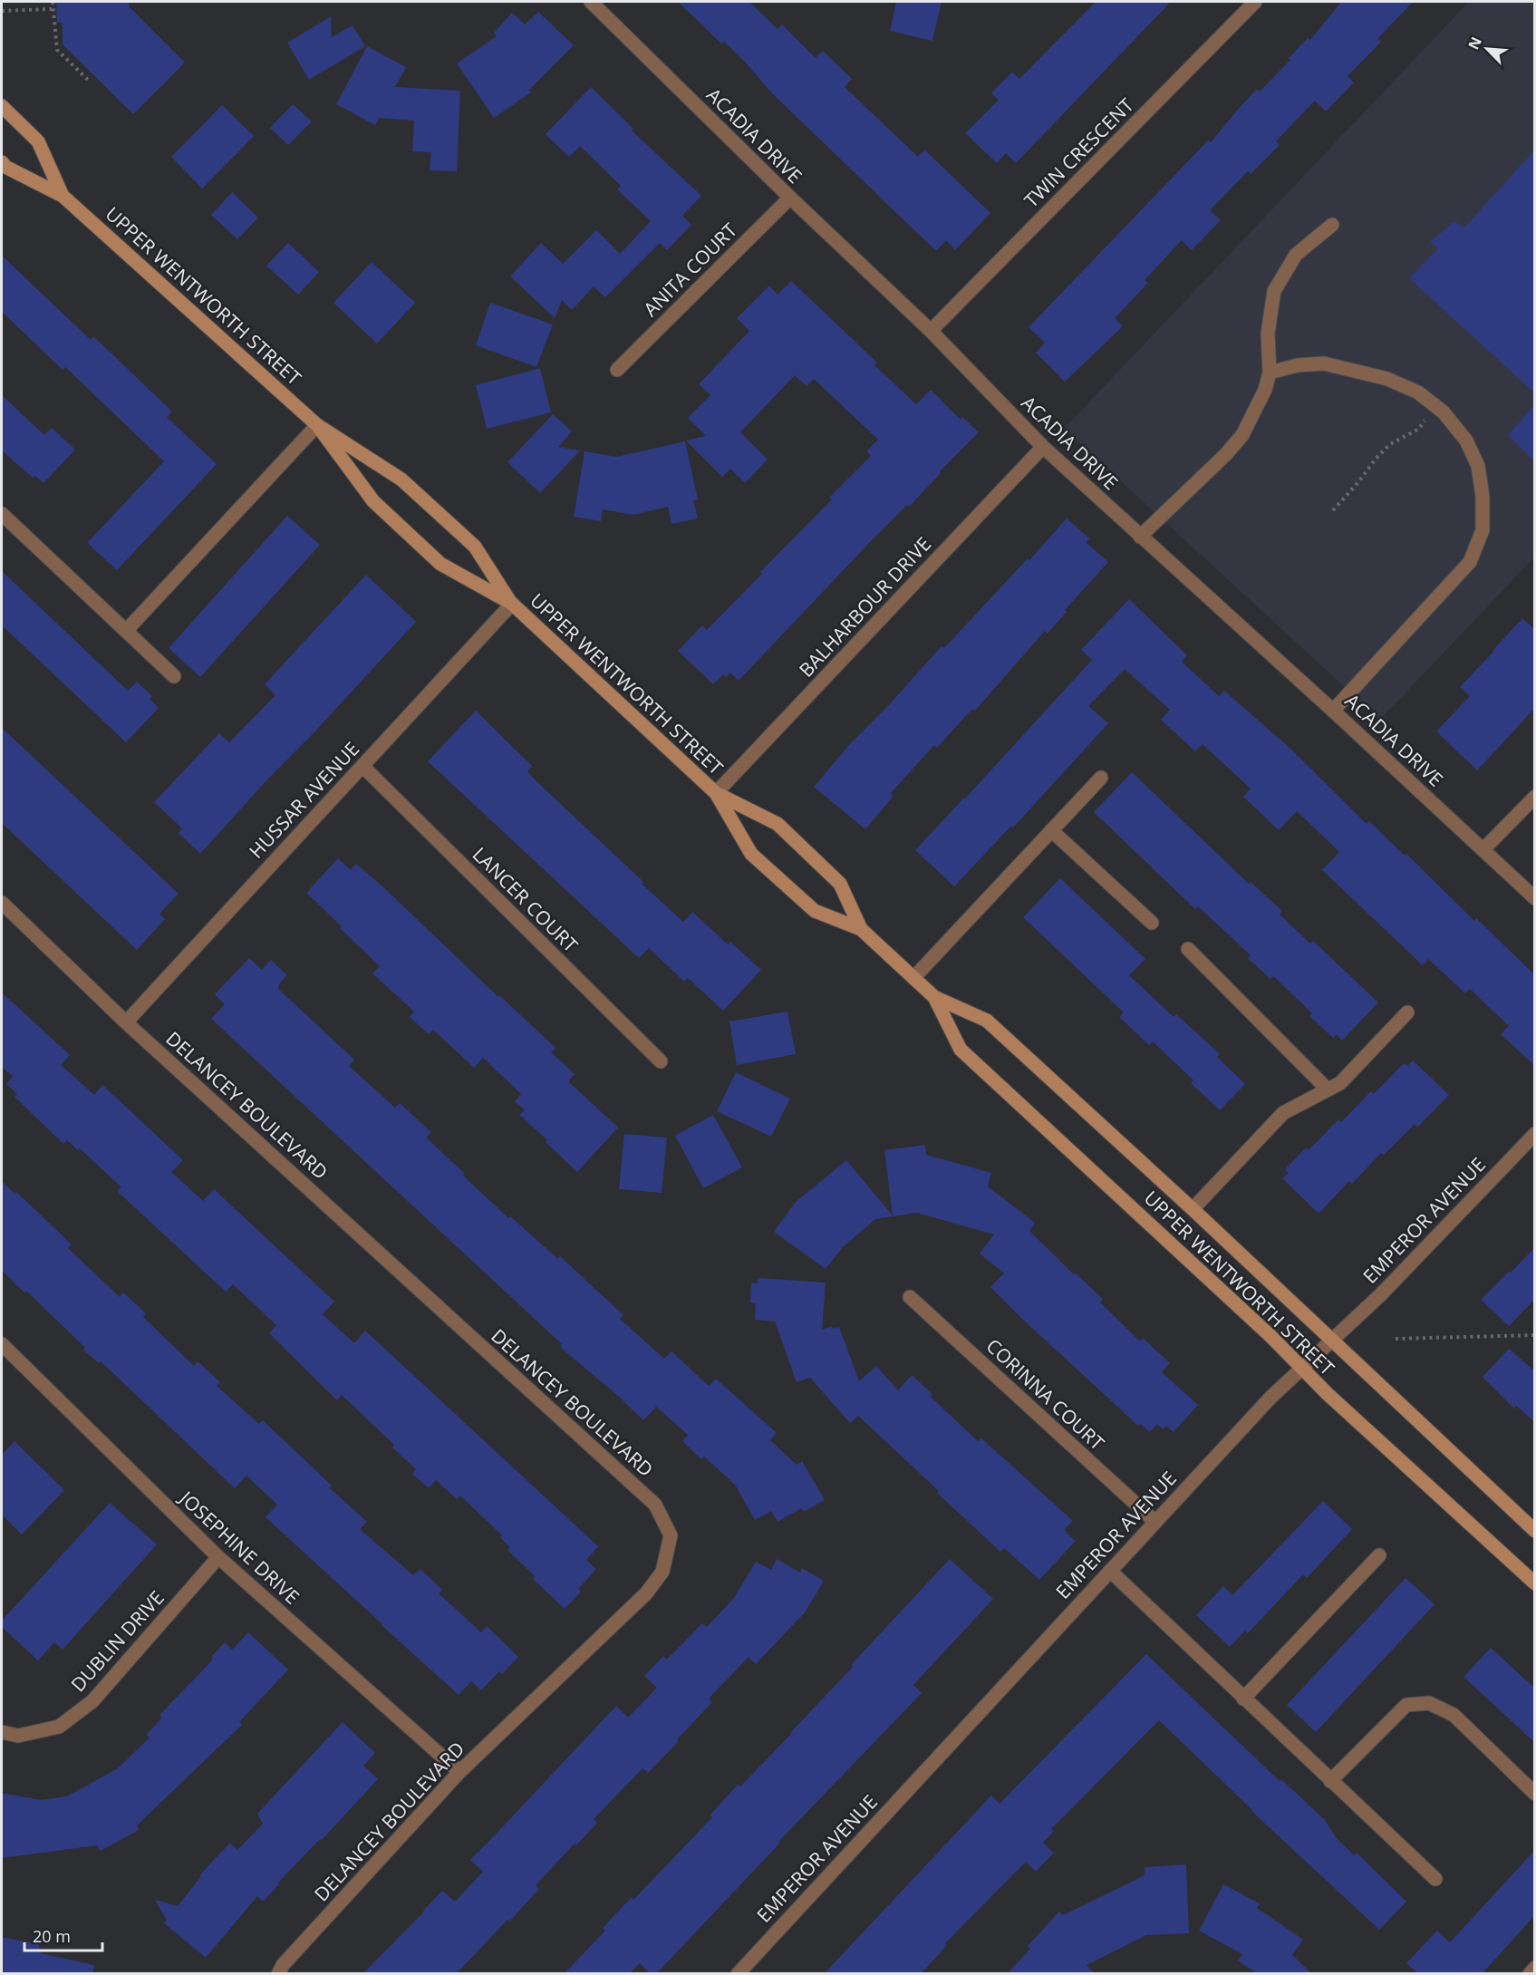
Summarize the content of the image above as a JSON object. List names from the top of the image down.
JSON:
{
  "streets": {
    "main road": ["UPPER WENTWORTH STREET"],
    "street": [
      "ACADIA DRIVE",
      "TWIN CRESCENT",
      "ANITA COURT",
      "BALHARBOUR DRIVE",
      "HUSSAR AVENUE",
      "LANCER COURT",
      "DELANCEY BOULEVARD",
      "EMPEROR AVENUE",
      "CORINNA COURT",
      "JOSEPHINE DRIVE",
      "DUBLIN DRIVE"
    ]
  },
  "crossings": [
    ["ACADIA DRIVE", "TWIN CRESCENT"],
    ["ACADIA DRIVE", "ANITA COURT"],
    ["ACADIA DRIVE", "BALHARBOUR DRIVE"],
    ["UPPER WENTWORTH STREET", "BALHARBOUR DRIVE"],
    ["UPPER WENTWORTH STREET", "HUSSAR AVENUE"],
    ["UPPER WENTWORTH STREET", "EMPEROR AVENUE"],
    ["HUSSAR AVENUE", "LANCER COURT"],
    ["HUSSAR AVENUE", "DELANCEY BOULEVARD"],
    ["DELANCEY BOULEVARD", "JOSEPHINE DRIVE"],
    ["EMPEROR AVENUE", "CORINNA COURT"],
    ["JOSEPHINE DRIVE", "DUBLIN DRIVE"]
  ],
  "scale_bar": "20 m",
  "north": "top left"
}
